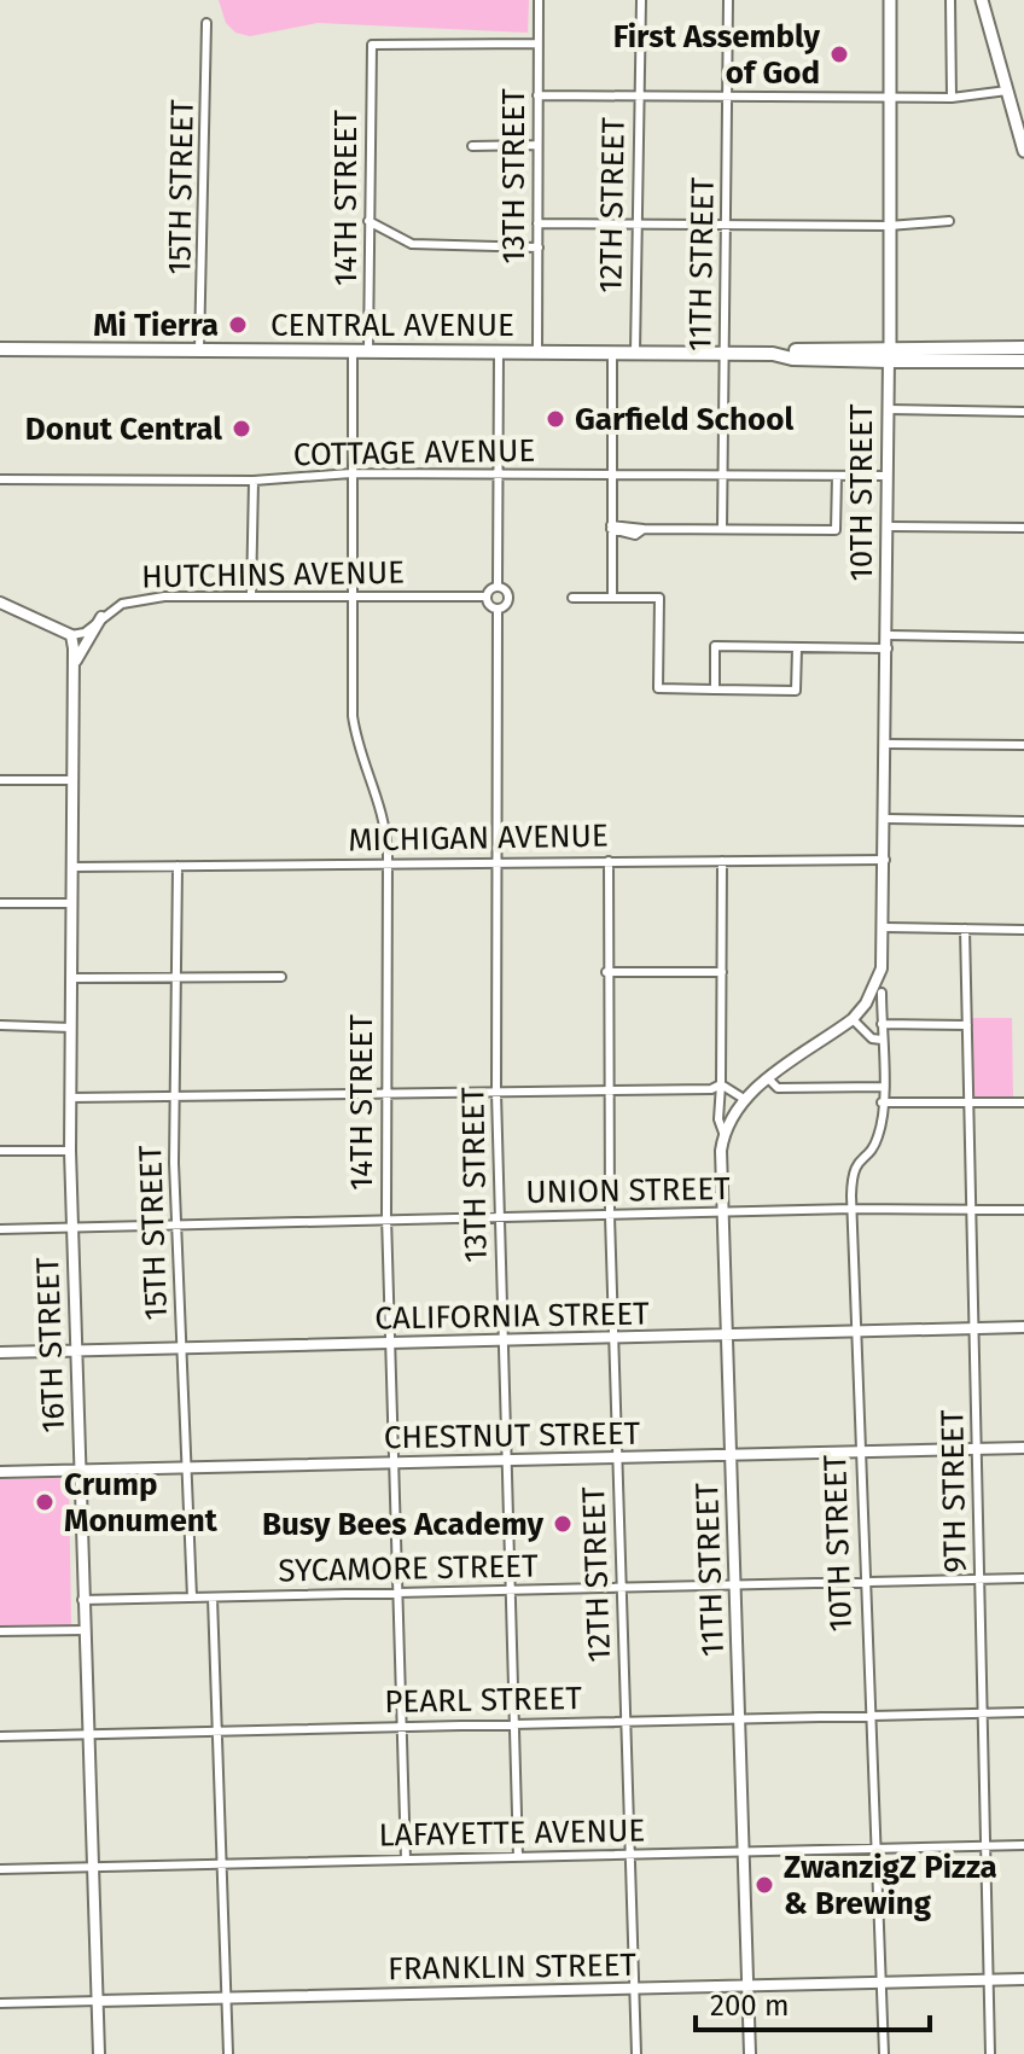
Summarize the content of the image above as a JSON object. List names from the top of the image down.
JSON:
{
  "streets": {
    "main road": ["CENTRAL AVENUE", "10TH STREET"],
    "street": [
      "13TH STREET",
      "15TH STREET",
      "14TH STREET",
      "12TH STREET",
      "11TH STREET",
      "COTTAGE AVENUE",
      "HUTCHINS AVENUE",
      "MICHIGAN AVENUE",
      "UNION STREET",
      "CALIFORNIA STREET",
      "16TH STREET",
      "CHESTNUT STREET",
      "9TH STREET",
      "SYCAMORE STREET",
      "PEARL STREET",
      "LAFAYETTE AVENUE",
      "FRANKLIN STREET"
    ]
  },
  "crossings": [
    ["13TH STREET", "14TH STREET"],
    ["13TH STREET", "CENTRAL AVENUE"],
    ["13TH STREET", "HUTCHINS AVENUE"],
    ["13TH STREET", "MICHIGAN AVENUE"],
    ["13TH STREET", "UNION STREET"],
    ["13TH STREET", "CALIFORNIA STREET"],
    ["13TH STREET", "CHESTNUT STREET"],
    ["13TH STREET", "SYCAMORE STREET"],
    ["13TH STREET", "PEARL STREET"],
    ["13TH STREET", "LAFAYETTE AVENUE"],
    ["15TH STREET", "CENTRAL AVENUE"],
    ["15TH STREET", "MICHIGAN AVENUE"],
    ["15TH STREET", "UNION STREET"],
    ["15TH STREET", "CALIFORNIA STREET"],
    ["15TH STREET", "CHESTNUT STREET"],
    ["15TH STREET", "SYCAMORE STREET"],
    ["14TH STREET", "CENTRAL AVENUE"],
    ["14TH STREET", "COTTAGE AVENUE"],
    ["14TH STREET", "HUTCHINS AVENUE"],
    ["14TH STREET", "MICHIGAN AVENUE"],
    ["14TH STREET", "UNION STREET"],
    ["14TH STREET", "CALIFORNIA STREET"],
    ["14TH STREET", "CHESTNUT STREET"],
    ["14TH STREET", "SYCAMORE STREET"],
    ["14TH STREET", "PEARL STREET"],
    ["14TH STREET", "LAFAYETTE AVENUE"],
    ["12TH STREET", "CENTRAL AVENUE"],
    ["12TH STREET", "MICHIGAN AVENUE"],
    ["12TH STREET", "UNION STREET"],
    ["12TH STREET", "CALIFORNIA STREET"],
    ["12TH STREET", "CHESTNUT STREET"],
    ["12TH STREET", "SYCAMORE STREET"],
    ["12TH STREET", "PEARL STREET"],
    ["12TH STREET", "LAFAYETTE AVENUE"],
    ["12TH STREET", "FRANKLIN STREET"],
    ["11TH STREET", "CENTRAL AVENUE"],
    ["11TH STREET", "COTTAGE AVENUE"],
    ["11TH STREET", "MICHIGAN AVENUE"],
    ["11TH STREET", "UNION STREET"],
    ["11TH STREET", "CALIFORNIA STREET"],
    ["11TH STREET", "CHESTNUT STREET"],
    ["11TH STREET", "SYCAMORE STREET"],
    ["11TH STREET", "PEARL STREET"],
    ["11TH STREET", "LAFAYETTE AVENUE"],
    ["11TH STREET", "FRANKLIN STREET"],
    ["CENTRAL AVENUE", "10TH STREET"],
    ["COTTAGE AVENUE", "10TH STREET"],
    ["10TH STREET", "MICHIGAN AVENUE"],
    ["10TH STREET", "UNION STREET"],
    ["10TH STREET", "CALIFORNIA STREET"],
    ["10TH STREET", "CHESTNUT STREET"],
    ["10TH STREET", "SYCAMORE STREET"],
    ["10TH STREET", "PEARL STREET"],
    ["10TH STREET", "LAFAYETTE AVENUE"],
    ["10TH STREET", "FRANKLIN STREET"],
    ["HUTCHINS AVENUE", "16TH STREET"],
    ["MICHIGAN AVENUE", "16TH STREET"],
    ["UNION STREET", "16TH STREET"],
    ["UNION STREET", "9TH STREET"],
    ["CALIFORNIA STREET", "16TH STREET"],
    ["CALIFORNIA STREET", "9TH STREET"],
    ["16TH STREET", "CHESTNUT STREET"],
    ["16TH STREET", "SYCAMORE STREET"],
    ["16TH STREET", "PEARL STREET"],
    ["16TH STREET", "LAFAYETTE AVENUE"],
    ["16TH STREET", "FRANKLIN STREET"],
    ["CHESTNUT STREET", "9TH STREET"],
    ["9TH STREET", "SYCAMORE STREET"],
    ["9TH STREET", "PEARL STREET"],
    ["9TH STREET", "LAFAYETTE AVENUE"],
    ["9TH STREET", "FRANKLIN STREET"]
  ],
  "places": [
    "First Assembly of God",
    "Mi Tierra",
    "Garfield School",
    "Donut Central",
    "Crump Monument",
    "Busy Bees Academy",
    "ZwanzigZ Pizza & Brewing"
  ],
  "scale_bar": "200 m"
}
